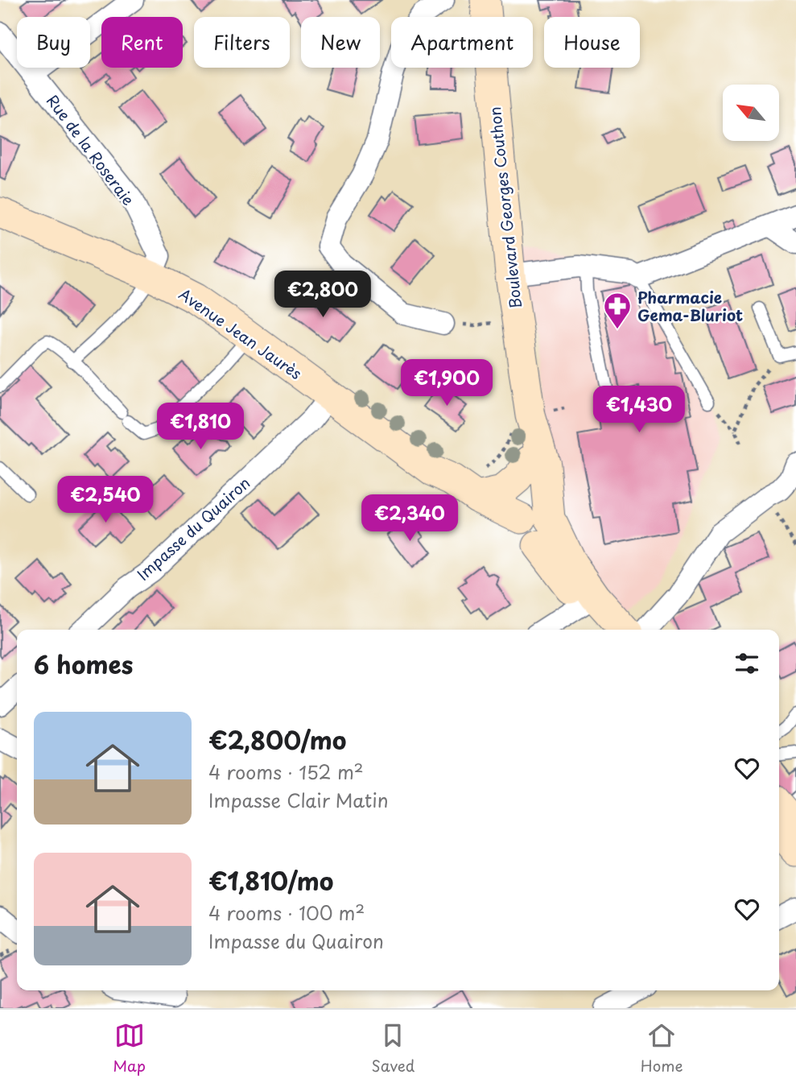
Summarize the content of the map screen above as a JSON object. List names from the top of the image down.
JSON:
{
  "streets": {
    "main road": ["Boulevard Georges Couthon", "Avenue Jean Jaurès"],
    "street": ["Rue de la Roseraie", "Impasse du Quairon"]
  },
  "crossings": [
    ["Rue de la Roseraie", "Avenue Jean Jaurès"],
    ["Boulevard Georges Couthon", "Avenue Jean Jaurès"],
    ["Avenue Jean Jaurès", "Impasse du Quairon"]
  ],
  "places": {
    "pharmacy": ["Pharmacie Gema-Bluriot"]
  },
  "north": "top left",
  "page": {
    "chip": [
      "Buy",
      "Rent",
      "Filters",
      "New",
      "Apartment",
      "House"
    ],
    "price": [
      "€2,800",
      "€1,900",
      "€1,430",
      "€1,810",
      "€2,540",
      "€2,340"
    ],
    "heading": "6 homes",
    "list": [
      {
        "name": "€2,800/mo",
        "note": "4 rooms · 152 m² · Impasse Clair Matin"
      },
      {
        "name": "€1,810/mo",
        "note": "4 rooms · 100 m² · Impasse du Quairon"
      }
    ],
    "tabs": ["Map", "Saved", "Home"]
  }
}
